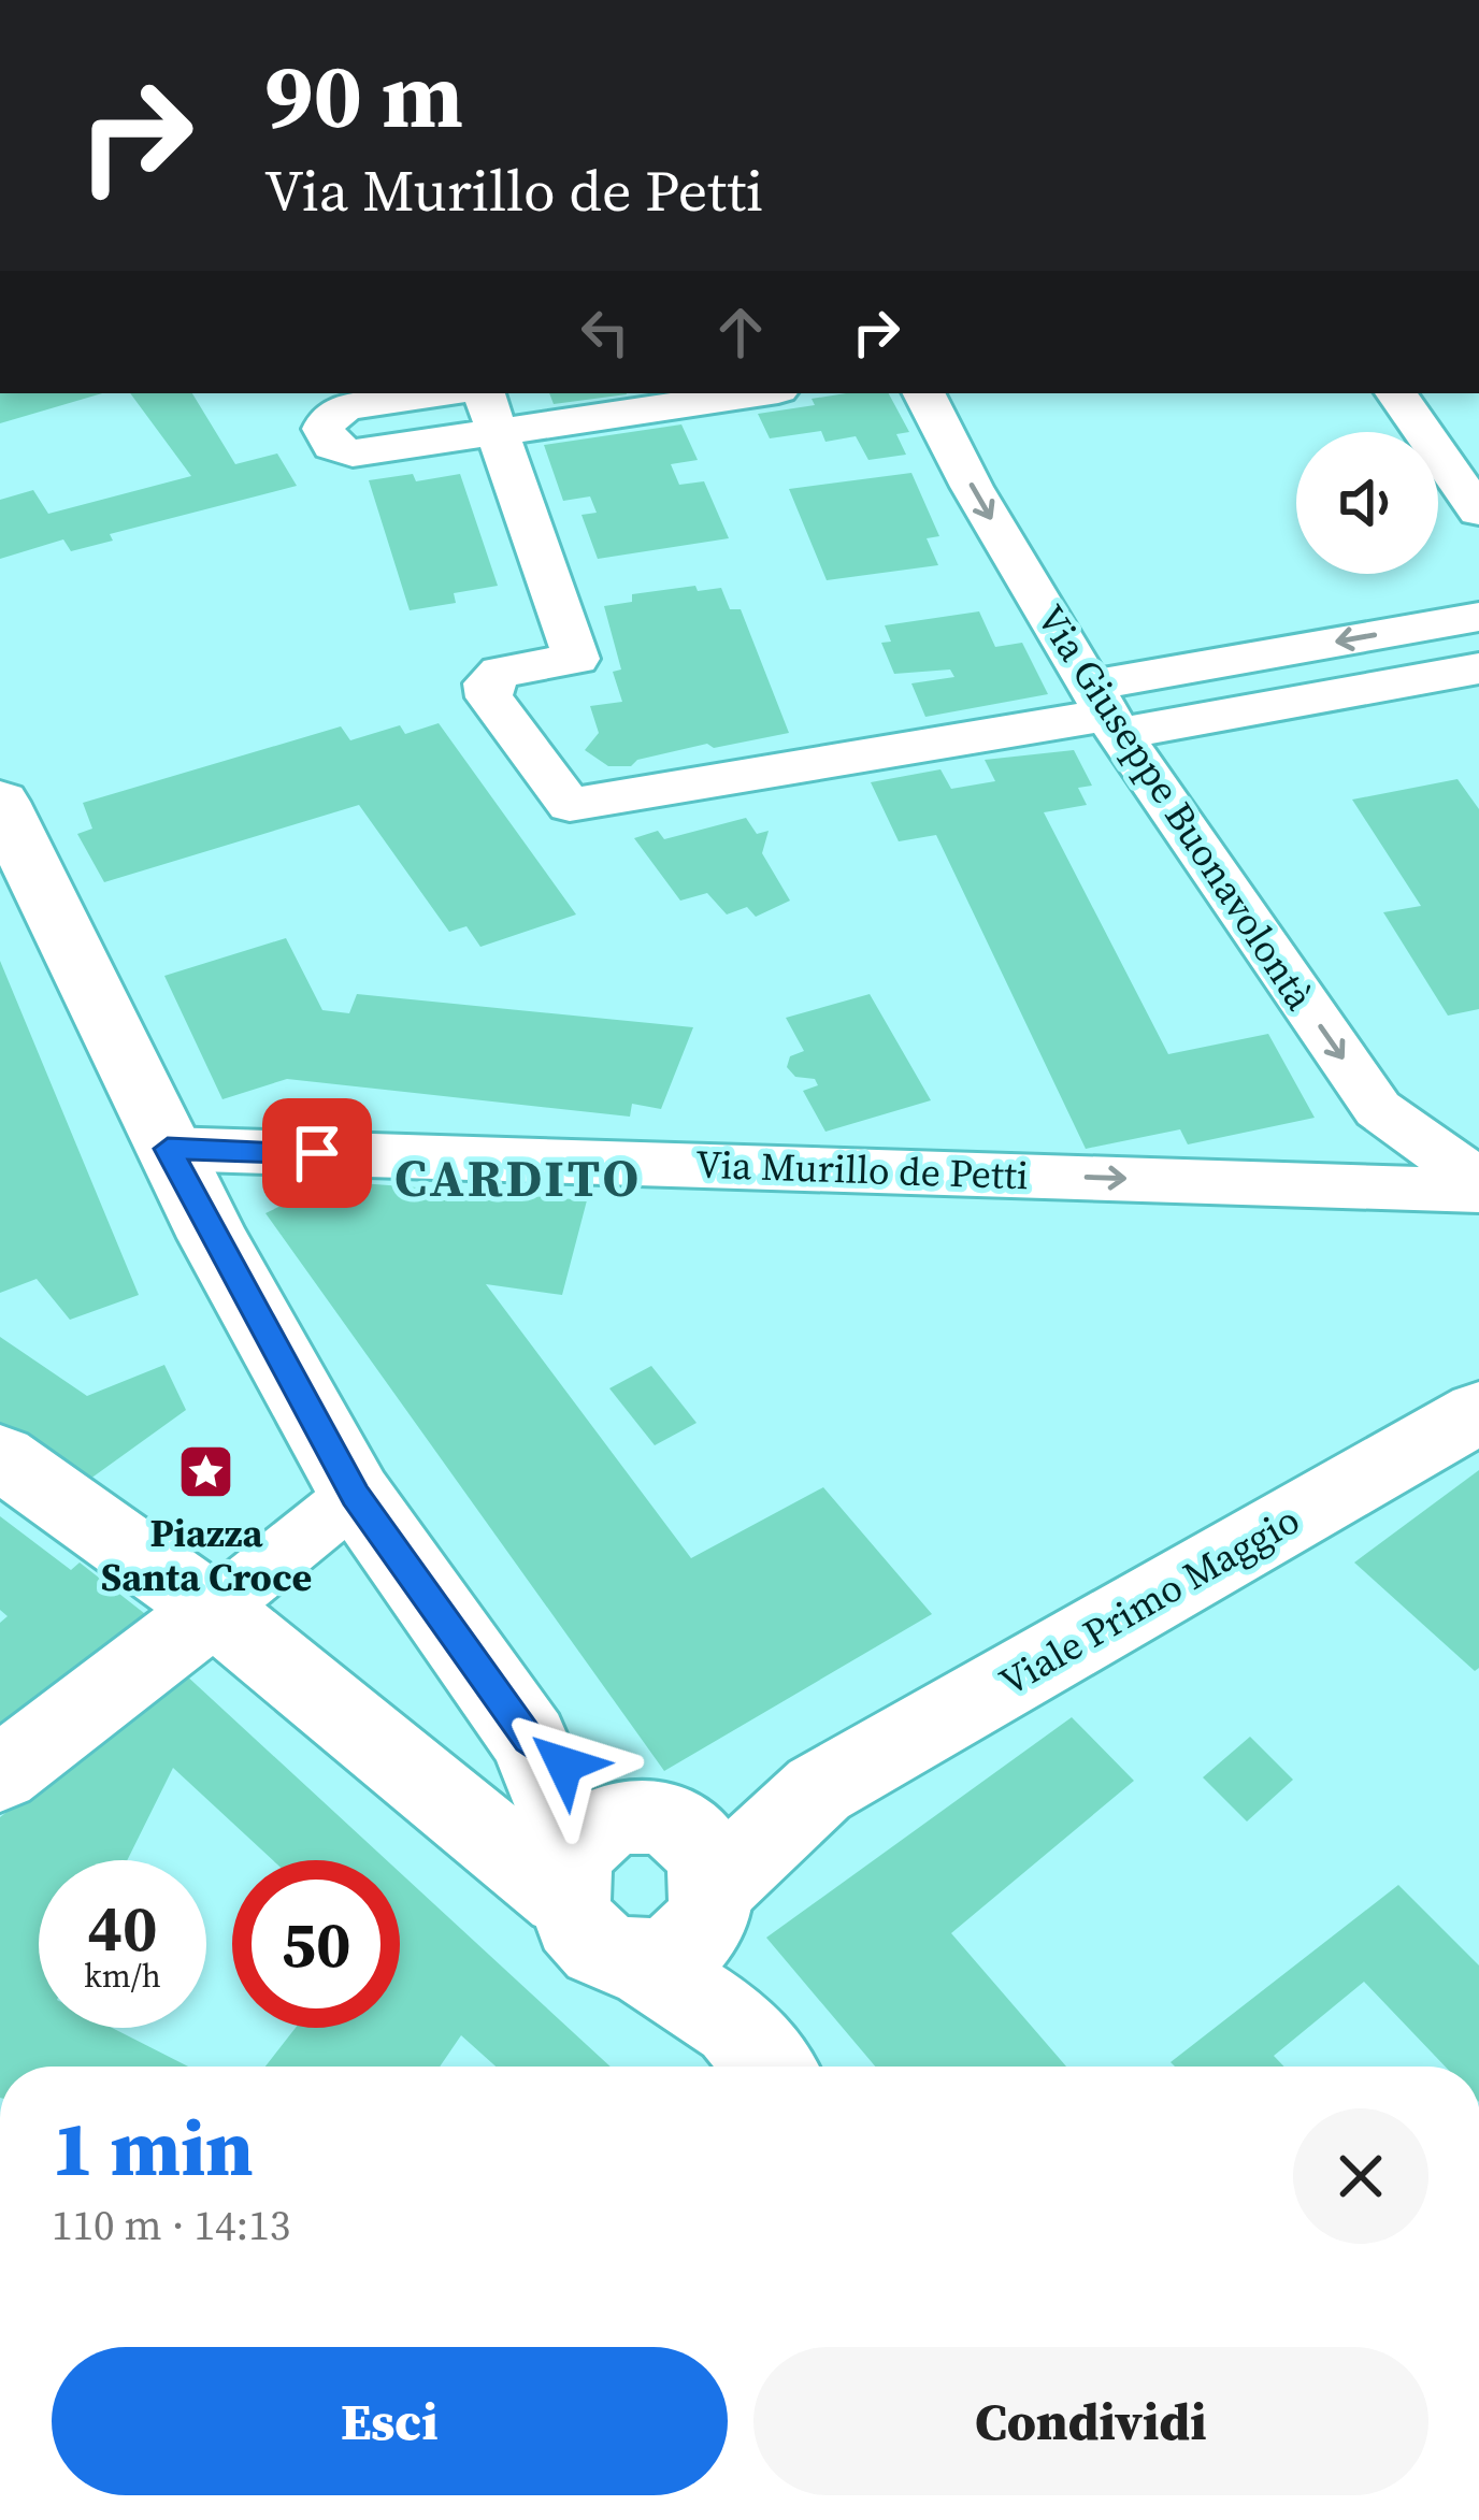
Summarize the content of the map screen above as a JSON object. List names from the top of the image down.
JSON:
{
  "streets": {
    "main road": ["Viale Primo Maggio"],
    "street": ["Via Giuseppe Buonavolontà", "Via Murillo de Petti"]
  },
  "crossings": [
    ["Via Giuseppe Buonavolontà", "Via Murillo de Petti"]
  ],
  "one_way": ["Via Giuseppe Buonavolontà"],
  "districts": ["CARDITO"],
  "places": {
    "place": ["Piazza Santa Croce"]
  },
  "page": {
    "turn": ["90 m", "Via Murillo de Petti"],
    "speed": "40 km/h",
    "limit": "50",
    "heading": ["1 min", "110 m · 14:13"],
    "buttons": ["Esci", "Condividi"]
  }
}
